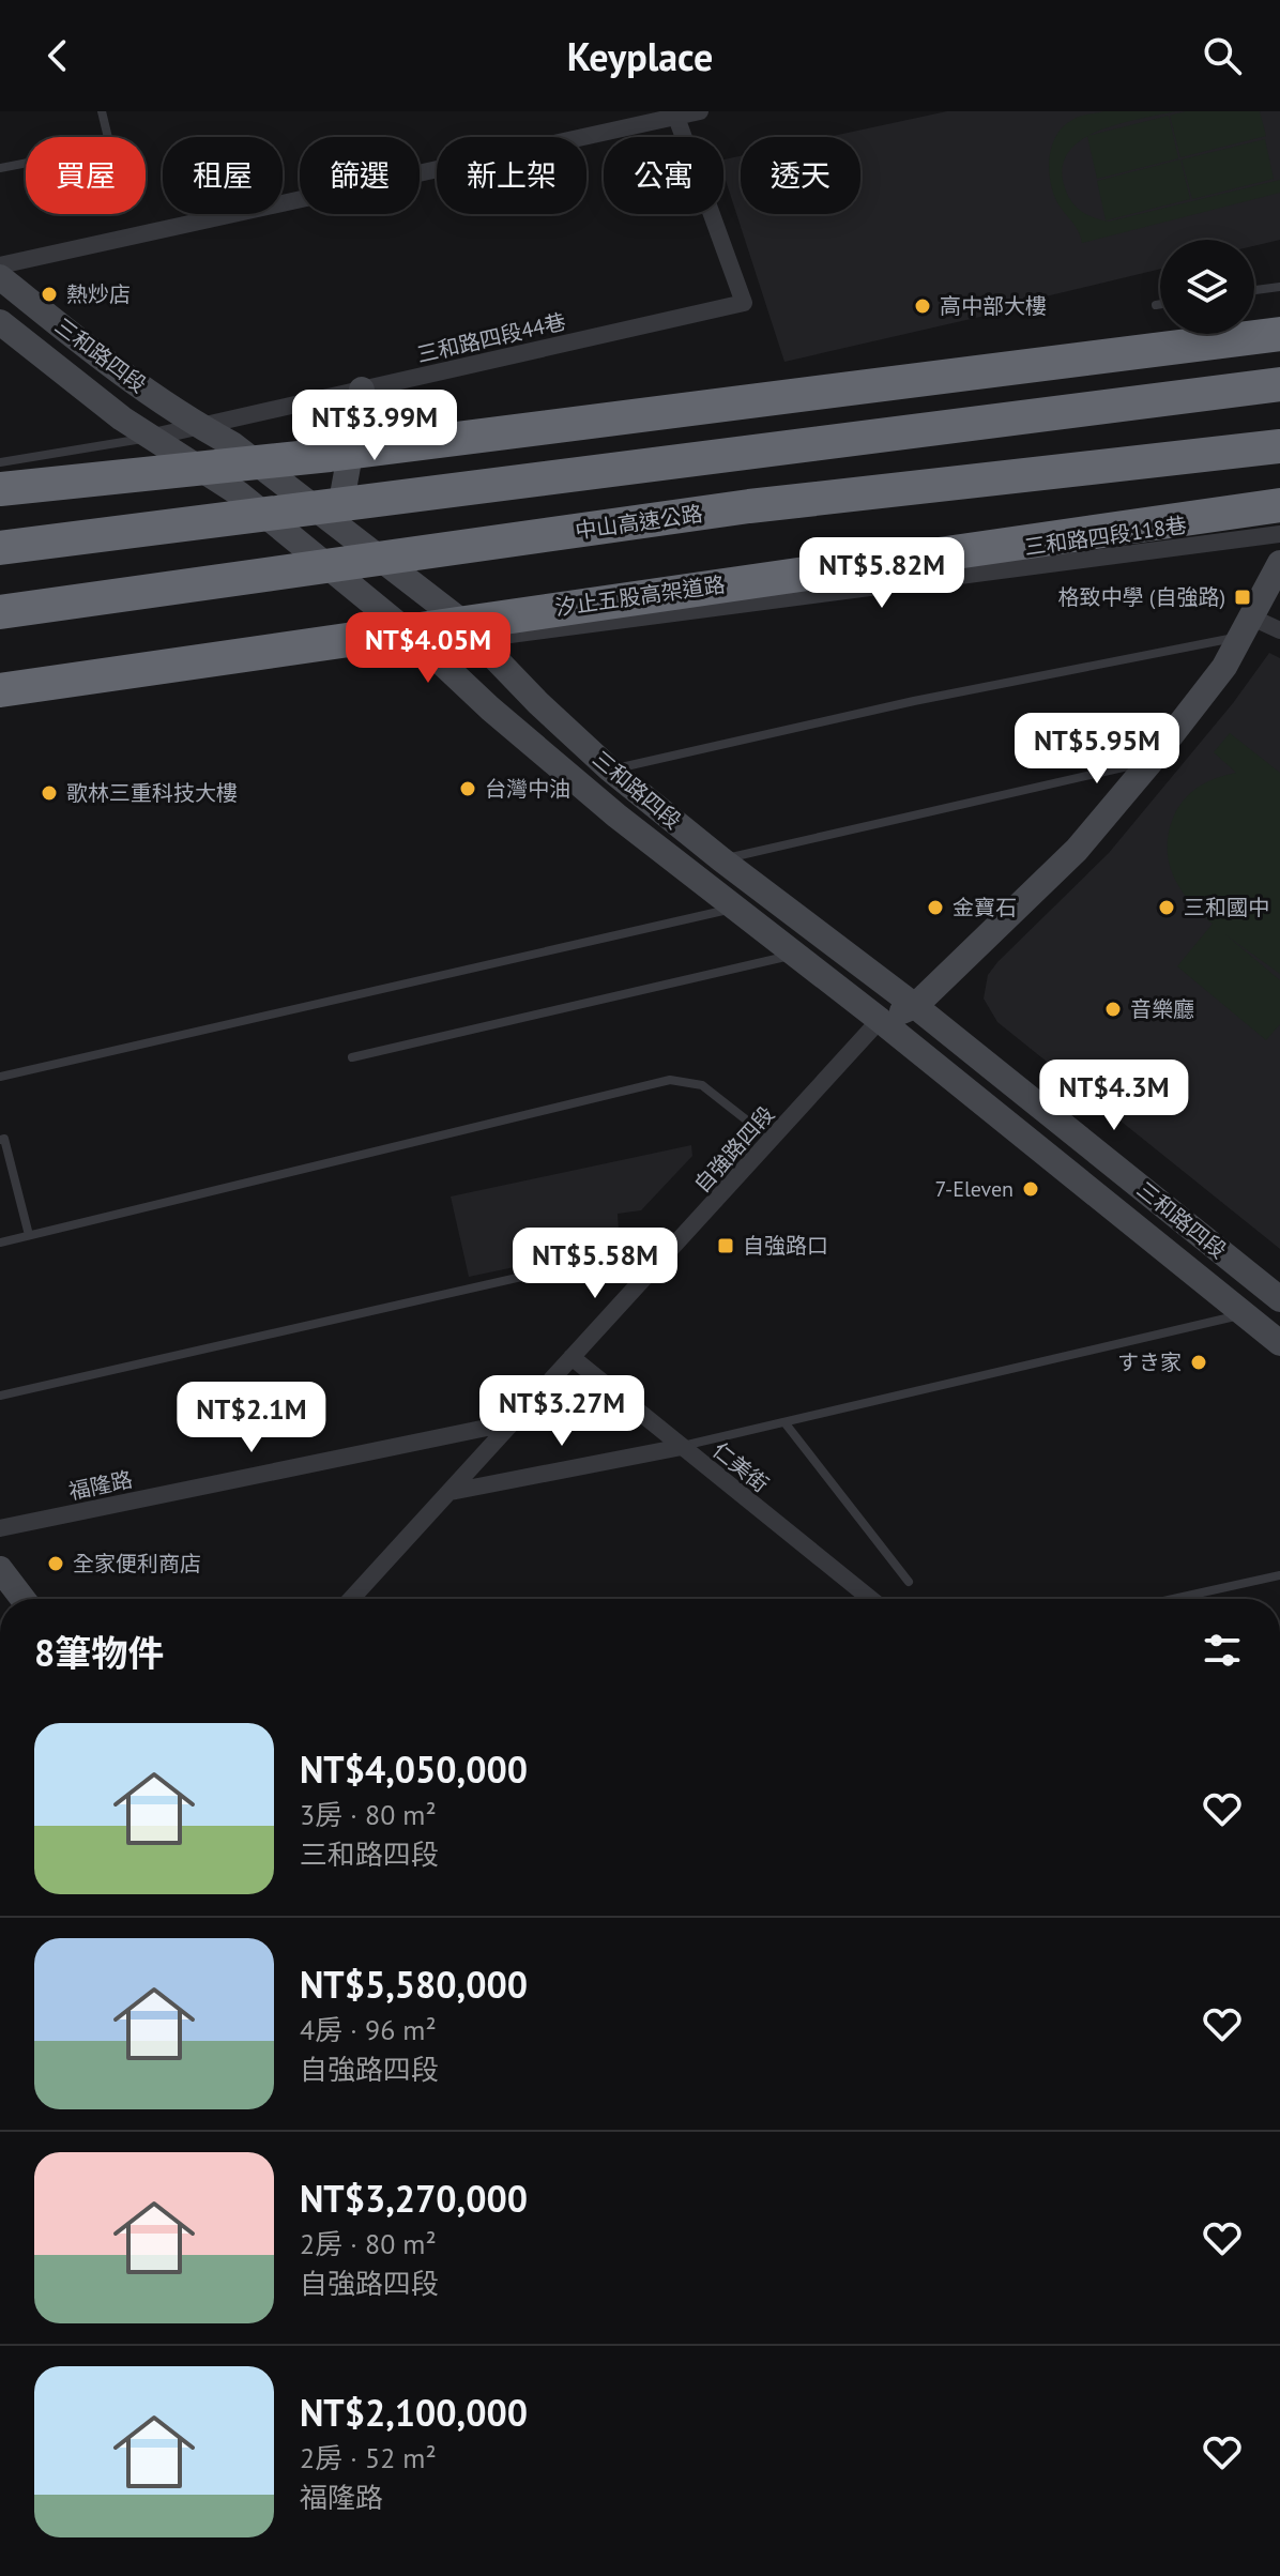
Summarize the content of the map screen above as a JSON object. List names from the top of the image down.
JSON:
{
  "streets": {
    "highway": ["中山高速公路", "汐止五股高架道路"],
    "main road": ["三和路四段"],
    "street": [
      "三和路四段44巷",
      "三和路四段118巷",
      "自強路四段",
      "仁美街",
      "福隆路"
    ]
  },
  "crossings": [
    ["三和路四段44巷", "三和路四段"],
    ["三和路四段", "三和路四段118巷"],
    ["三和路四段", "自強路四段"],
    ["自強路四段", "仁美街"],
    ["自強路四段", "福隆路"]
  ],
  "places": {
    "other": [
      "熱炒店",
      "高中部大樓",
      "台灣中油",
      "歌林三重科技大樓",
      "金寶石",
      "三和國中",
      "音樂廳",
      "7-Eleven",
      "すき家",
      "全家便利商店"
    ],
    "transit": ["格致中學 (自強路)", "自強路口"]
  },
  "page": {
    "header": "Keyplace",
    "chip": [
      "買屋",
      "租屋",
      "篩選",
      "新上架",
      "公寓",
      "透天"
    ],
    "price": [
      "NT$3.99M",
      "NT$5.82M",
      "NT$4.05M",
      "NT$5.95M",
      "NT$4.3M",
      "NT$5.58M",
      "NT$3.27M",
      "NT$2.1M"
    ],
    "heading": "8筆物件",
    "list": [
      {
        "name": "NT$4,050,000",
        "note": "3房 · 80 m² · 三和路四段"
      },
      {
        "name": "NT$5,580,000",
        "note": "4房 · 96 m² · 自強路四段"
      },
      {
        "name": "NT$3,270,000",
        "note": "2房 · 80 m² · 自強路四段"
      },
      {
        "name": "NT$2,100,000",
        "note": "2房 · 52 m² · 福隆路"
      }
    ]
  }
}
